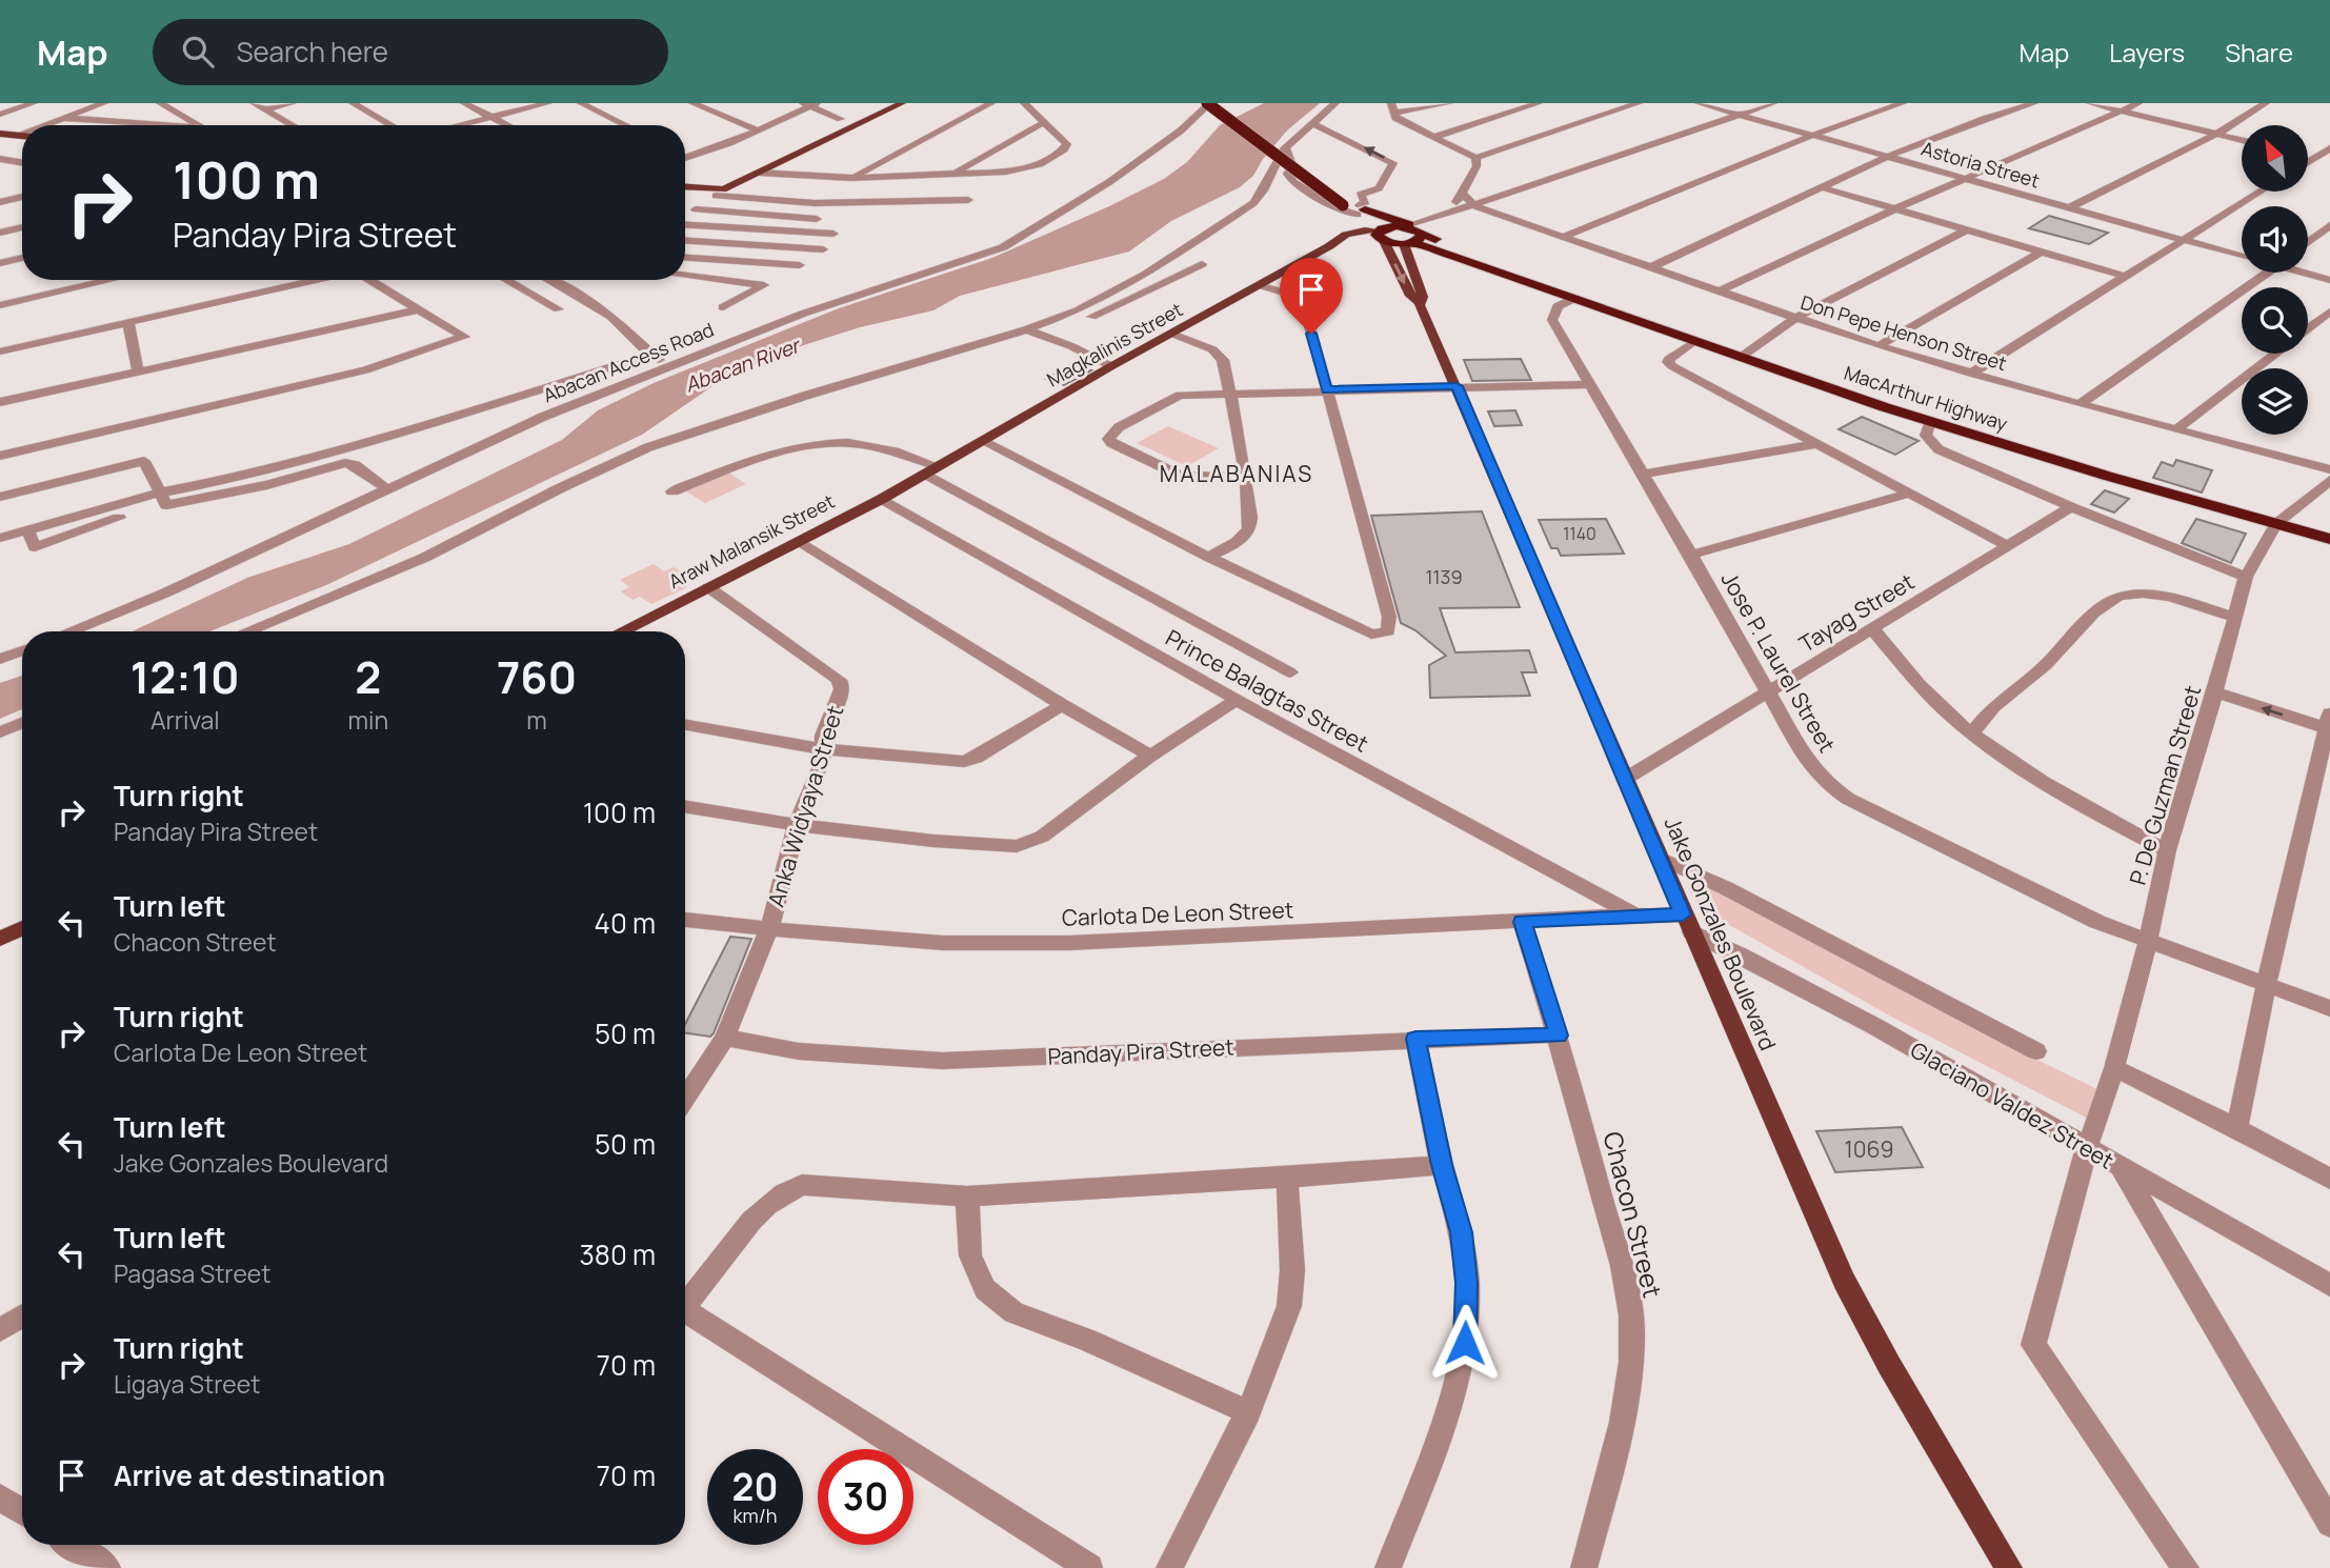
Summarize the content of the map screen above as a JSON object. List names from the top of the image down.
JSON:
{
  "streets": {
    "highway": ["MacArthur Highway"],
    "main road": ["Magkalinis Street", "Araw Malansik Street", "Jake Gonzales Boulevard"],
    "street": [
      "Astoria Street",
      "Don Pepe Henson Street",
      "Abacan Access Road",
      "Tayag Street",
      "Jose P. Laurel Street",
      "Prince Balagtas Street",
      "P. De Guzman Street",
      "Anka Widyaya Street",
      "Carlota De Leon Street",
      "Panday Pira Street",
      "Glaciano Valdez Street",
      "Chacon Street"
    ]
  },
  "crossings": [
    ["Magkalinis Street", "Araw Malansik Street"],
    ["Magkalinis Street", "Jake Gonzales Boulevard"],
    ["MacArthur Highway", "Jose P. Laurel Street"],
    ["MacArthur Highway", "P. De Guzman Street"],
    ["MacArthur Highway", "Jake Gonzales Boulevard"],
    ["Araw Malansik Street", "Prince Balagtas Street"],
    ["Araw Malansik Street", "Anka Widyaya Street"],
    ["Tayag Street", "Jose P. Laurel Street"],
    ["Tayag Street", "Jake Gonzales Boulevard"],
    ["Jose P. Laurel Street", "P. De Guzman Street"],
    ["Prince Balagtas Street", "Carlota De Leon Street"],
    ["P. De Guzman Street", "Glaciano Valdez Street"],
    ["Anka Widyaya Street", "Carlota De Leon Street"],
    ["Anka Widyaya Street", "Panday Pira Street"],
    ["Carlota De Leon Street", "Jake Gonzales Boulevard"],
    ["Carlota De Leon Street", "Glaciano Valdez Street"],
    ["Carlota De Leon Street", "Chacon Street"],
    ["Jake Gonzales Boulevard", "Glaciano Valdez Street"],
    ["Panday Pira Street", "Chacon Street"]
  ],
  "districts": ["MALABANIAS"],
  "water": ["Abacan River"],
  "house_numbers": ["1140", "1139", "1069"],
  "north": "top left",
  "page": {
    "header": "Map",
    "search": "Search here",
    "nav": ["Map", "Layers", "Share"],
    "turn": ["100 m", "Panday Pira Street"],
    "eta": [
      "12:10",
      "Arrival",
      "2",
      "min",
      "760",
      "m"
    ],
    "list": [
      {
        "name": "Turn right",
        "note": "Panday Pira Street",
        "value": "100 m"
      },
      {
        "name": "Turn left",
        "note": "Chacon Street",
        "value": "40 m"
      },
      {
        "name": "Turn right",
        "note": "Carlota De Leon Street",
        "value": "50 m"
      },
      {
        "name": "Turn left",
        "note": "Jake Gonzales Boulevard",
        "value": "50 m"
      },
      {
        "name": "Turn left",
        "note": "Pagasa Street",
        "value": "380 m"
      },
      {
        "name": "Turn right",
        "note": "Ligaya Street",
        "value": "70 m"
      },
      {
        "name": "Arrive at destination",
        "value": "70 m"
      }
    ],
    "speed": "20 km/h",
    "limit": "30"
  }
}
